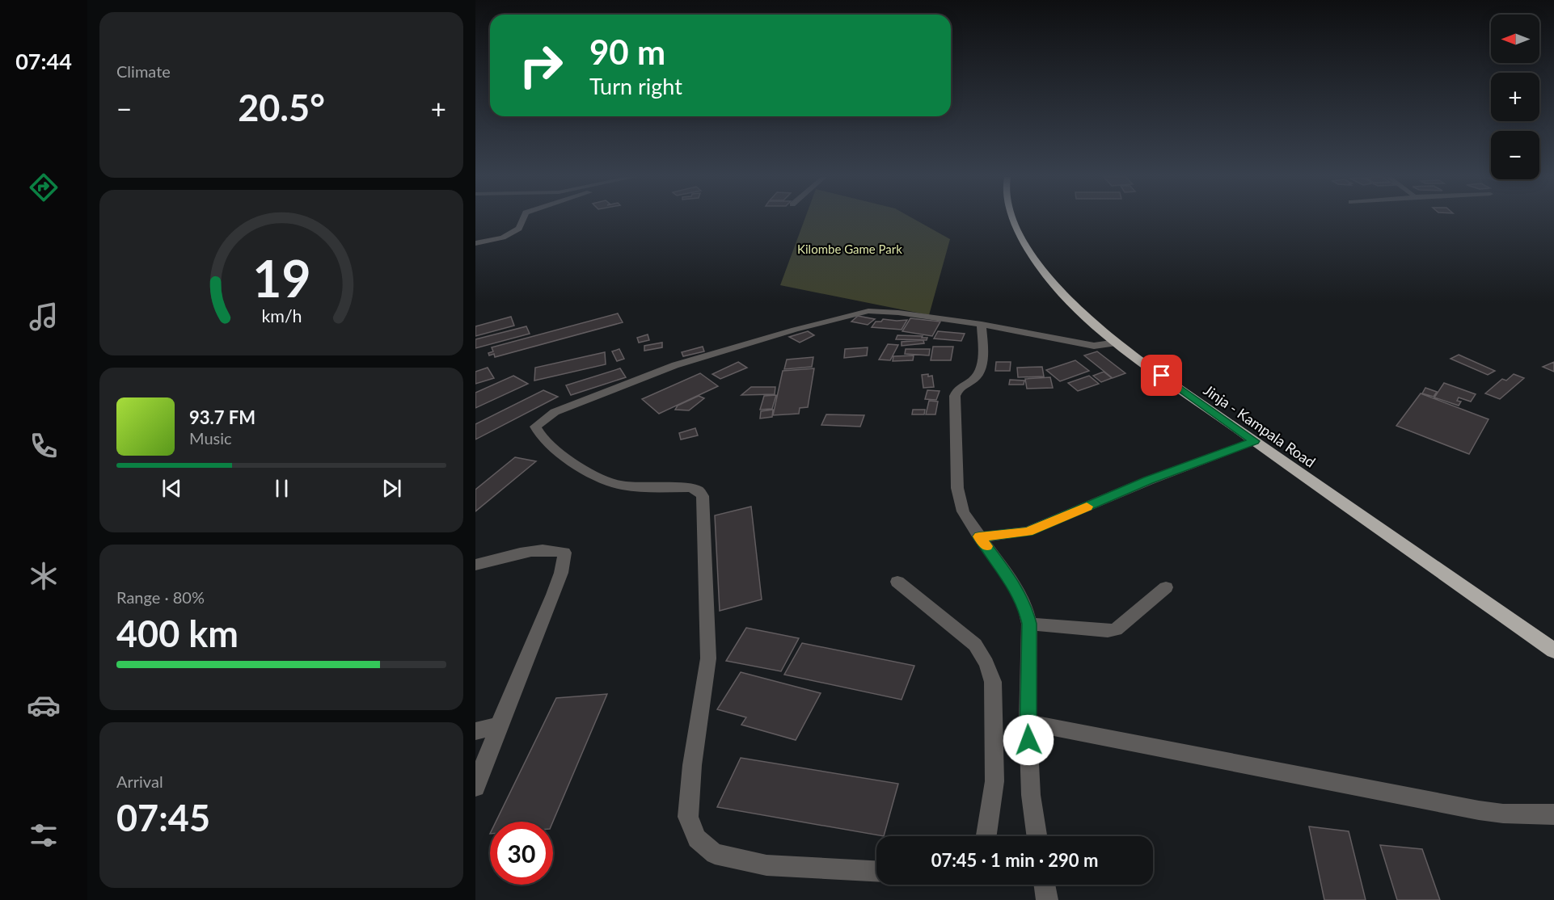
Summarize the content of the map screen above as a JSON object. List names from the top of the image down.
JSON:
{
  "streets": {
    "highway": ["Jinja - Kampala Road"]
  },
  "parks": ["Kilombe Game Park"],
  "north": "left",
  "page": {
    "tabs": "07:44",
    "tile": [
      "Climate",
      ["Range · 80%", "400 km"],
      ["Arrival", "07:45"]
    ],
    "map_buttons": ["+", "−"],
    "turn": ["90 m", "Turn right"],
    "heat": ["−", "20.5°", "+"],
    "song": ["93.7 FM", "Music"],
    "limit": "30",
    "trip": "07:45 · 1 min · 290 m",
    "gauge": ["19", "km/h"]
  }
}
